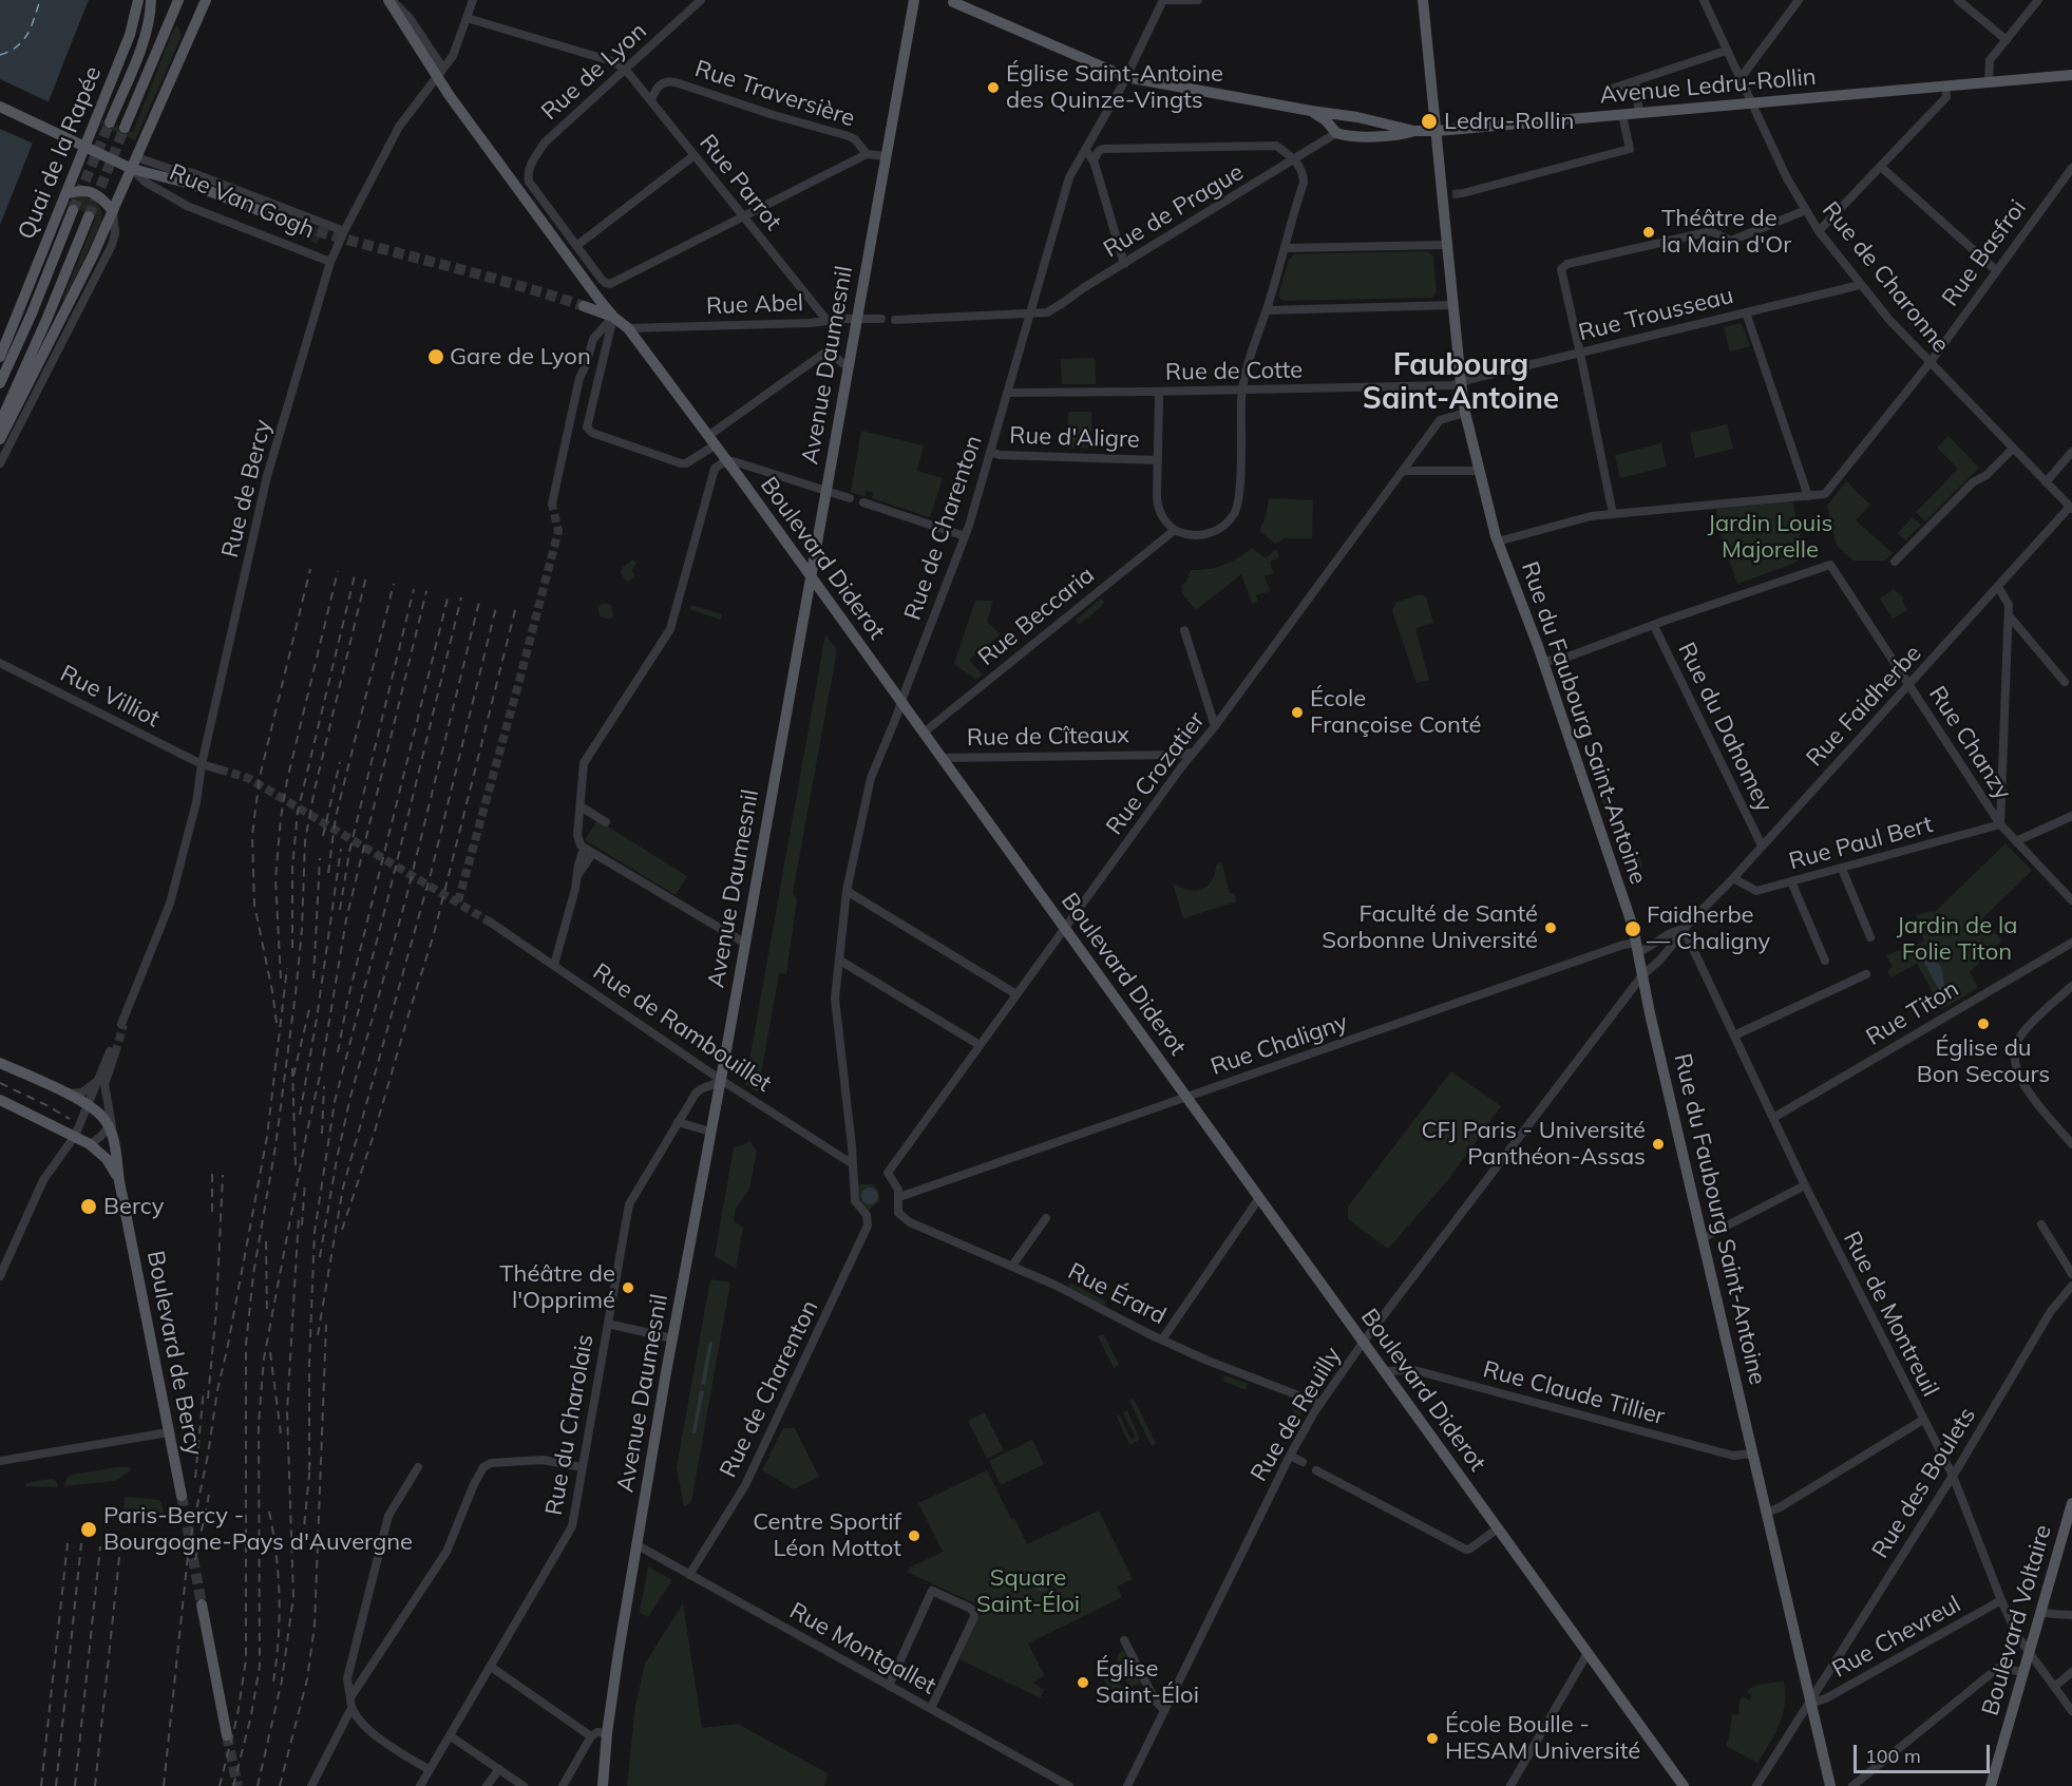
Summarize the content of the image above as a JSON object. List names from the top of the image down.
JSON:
{
  "streets": {
    "main road": [
      "Avenue Ledru-Rollin",
      "Quai de la Rapée",
      "Rue Van Gogh",
      "Avenue Daumesnil",
      "Boulevard Diderot",
      "Rue du Faubourg Saint-Antoine",
      "Boulevard de Bercy",
      "Boulevard Voltaire"
    ],
    "street": [
      "Rue de Lyon",
      "Rue Traversière",
      "Rue Parrot",
      "Rue de Prague",
      "Rue Basfroi",
      "Rue de Charonne",
      "Rue Abel",
      "Rue Trousseau",
      "Rue de Cotte",
      "Rue d'Aligre",
      "Rue de Bercy",
      "Rue de Charenton",
      "Rue Beccaria",
      "Rue Villiot",
      "Rue Faidherbe",
      "Rue du Dahomey",
      "Rue de Cîteaux",
      "Rue Chanzy",
      "Rue Crozatier",
      "Rue Paul Bert",
      "Rue Titon",
      "Rue de Rambouillet",
      "Rue Chaligny",
      "Rue Érard",
      "Rue de Montreuil",
      "Rue Claude Tillier",
      "Rue de Reuilly",
      "Rue du Charolais",
      "Rue des Boulets",
      "Rue Chevreul",
      "Rue Montgallet"
    ]
  },
  "crossings": [
    ["Rue de Lyon", "Rue Parrot"],
    ["Avenue Ledru-Rollin", "Rue de Charonne"],
    ["Avenue Ledru-Rollin", "Rue de Charenton"],
    ["Avenue Ledru-Rollin", "Rue du Faubourg Saint-Antoine"],
    ["Rue Traversière", "Rue Parrot"],
    ["Rue Parrot", "Rue Abel"],
    ["Rue Van Gogh", "Rue de Bercy"],
    ["Rue de Prague", "Rue de Charenton"],
    ["Rue Basfroi", "Rue de Charonne"],
    ["Rue de Charonne", "Rue Trousseau"],
    ["Rue de Charonne", "Rue Faidherbe"],
    ["Rue Abel", "Avenue Daumesnil"],
    ["Rue Abel", "Boulevard Diderot"],
    ["Rue Trousseau", "Rue de Cotte"],
    ["Rue Trousseau", "Rue du Faubourg Saint-Antoine"],
    ["Avenue Daumesnil", "Boulevard Diderot"],
    ["Avenue Daumesnil", "Rue de Rambouillet"],
    ["Avenue Daumesnil", "Rue du Charolais"],
    ["Avenue Daumesnil", "Rue Montgallet"],
    ["Rue de Cotte", "Rue de Charenton"],
    ["Rue de Cotte", "Rue du Faubourg Saint-Antoine"],
    ["Rue d'Aligre", "Rue de Charenton"],
    ["Rue de Bercy", "Boulevard Diderot"],
    ["Rue de Bercy", "Rue Villiot"],
    ["Rue de Charenton", "Boulevard Diderot"],
    ["Rue de Charenton", "Rue de Rambouillet"],
    ["Rue de Charenton", "Rue Montgallet"],
    ["Boulevard Diderot", "Rue Beccaria"],
    ["Boulevard Diderot", "Rue de Cîteaux"],
    ["Boulevard Diderot", "Rue Crozatier"],
    ["Boulevard Diderot", "Rue Chaligny"],
    ["Boulevard Diderot", "Rue Claude Tillier"],
    ["Boulevard Diderot", "Rue de Reuilly"],
    ["Rue Faidherbe", "Rue du Faubourg Saint-Antoine"],
    ["Rue Faidherbe", "Rue du Dahomey"],
    ["Rue Faidherbe", "Rue Chanzy"],
    ["Rue Faidherbe", "Rue Paul Bert"],
    ["Rue Faidherbe", "Rue Chaligny"],
    ["Rue Faidherbe", "Rue de Montreuil"],
    ["Rue Faidherbe", "Rue de Reuilly"],
    ["Rue du Faubourg Saint-Antoine", "Rue Crozatier"],
    ["Rue du Faubourg Saint-Antoine", "Rue Chaligny"],
    ["Rue du Faubourg Saint-Antoine", "Rue Claude Tillier"],
    ["Rue du Faubourg Saint-Antoine", "Rue de Reuilly"],
    ["Rue du Faubourg Saint-Antoine", "Rue des Boulets"],
    ["Rue du Faubourg Saint-Antoine", "Rue Chevreul"],
    ["Rue du Dahomey", "Rue Chanzy"],
    ["Rue de Cîteaux", "Rue Crozatier"],
    ["Rue Chanzy", "Rue Paul Bert"],
    ["Rue Crozatier", "Rue Chaligny"],
    ["Rue Crozatier", "Rue Érard"],
    ["Rue Titon", "Rue de Montreuil"],
    ["Rue de Rambouillet", "Rue du Charolais"],
    ["Rue Chaligny", "Rue Érard"],
    ["Rue Érard", "Rue de Reuilly"],
    ["Rue de Montreuil", "Rue des Boulets"],
    ["Rue de Montreuil", "Boulevard Voltaire"],
    ["Rue de Montreuil", "Rue Chevreul"],
    ["Rue des Boulets", "Rue Chevreul"]
  ],
  "districts": ["Faubourg Saint-Antoine"],
  "parks": ["Jardin Louis Majorelle", "Jardin de la Folie Titon", "Square Saint-Éloi"],
  "places": [
    "Église Saint-Antoine des Quinze-Vingts",
    "Ledru-Rollin",
    "Théâtre de la Main d'Or",
    "Gare de Lyon",
    "École Françoise Conté",
    "Faculté de Santé Sorbonne Université",
    "Faidherbe — Chaligny",
    "Église du Bon Secours",
    "CFJ Paris - Université Panthéon-Assas",
    "Bercy",
    "Théâtre de l'Opprimé",
    "Paris-Bercy - Bourgogne-Pays d'Auvergne",
    "Centre Sportif Léon Mottot",
    "Église Saint-Éloi",
    "École Boulle - HESAM Université"
  ],
  "scale_bar": "100 m"
}
